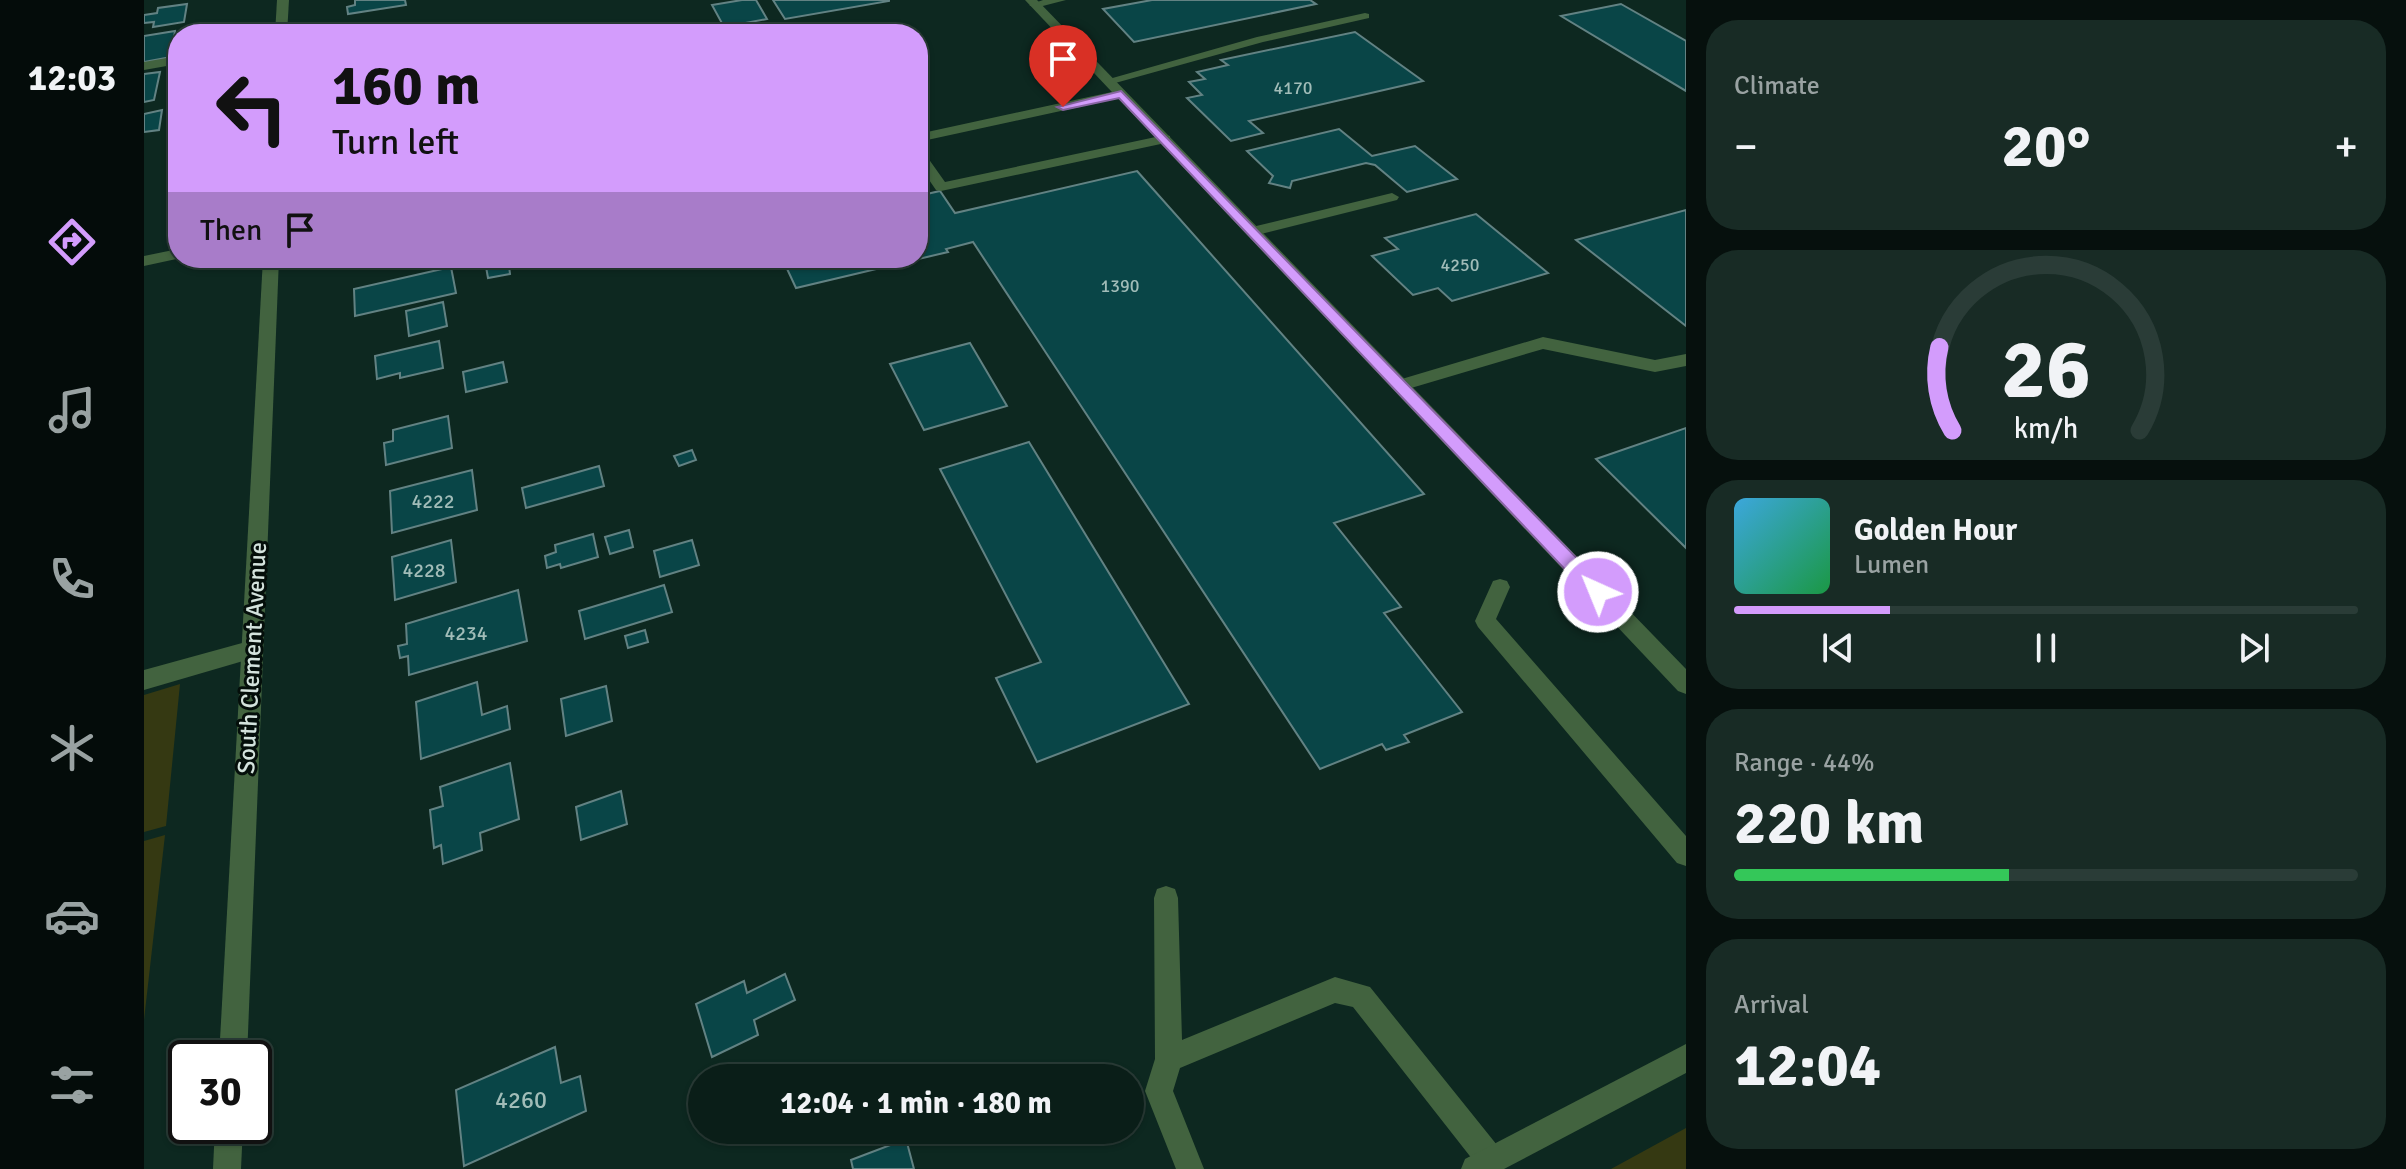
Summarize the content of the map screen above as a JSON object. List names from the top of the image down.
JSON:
{
  "streets": {
    "street": ["South Clement Avenue"]
  },
  "house_numbers": [
    "4170",
    "4250",
    "1390",
    "4222",
    "4228",
    "4234",
    "4260"
  ],
  "page": {
    "tabs": "12:03",
    "tile": [
      "Climate",
      ["Range · 44%", "220 km"],
      ["Arrival", "12:04"]
    ],
    "turn": ["160 m", "Turn left"],
    "heat": ["−", "20°", "+"],
    "then": "Then",
    "song": ["Golden Hour", "Lumen"],
    "limit": "30",
    "trip": "12:04 · 1 min · 180 m",
    "gauge": ["26", "km/h"]
  }
}
